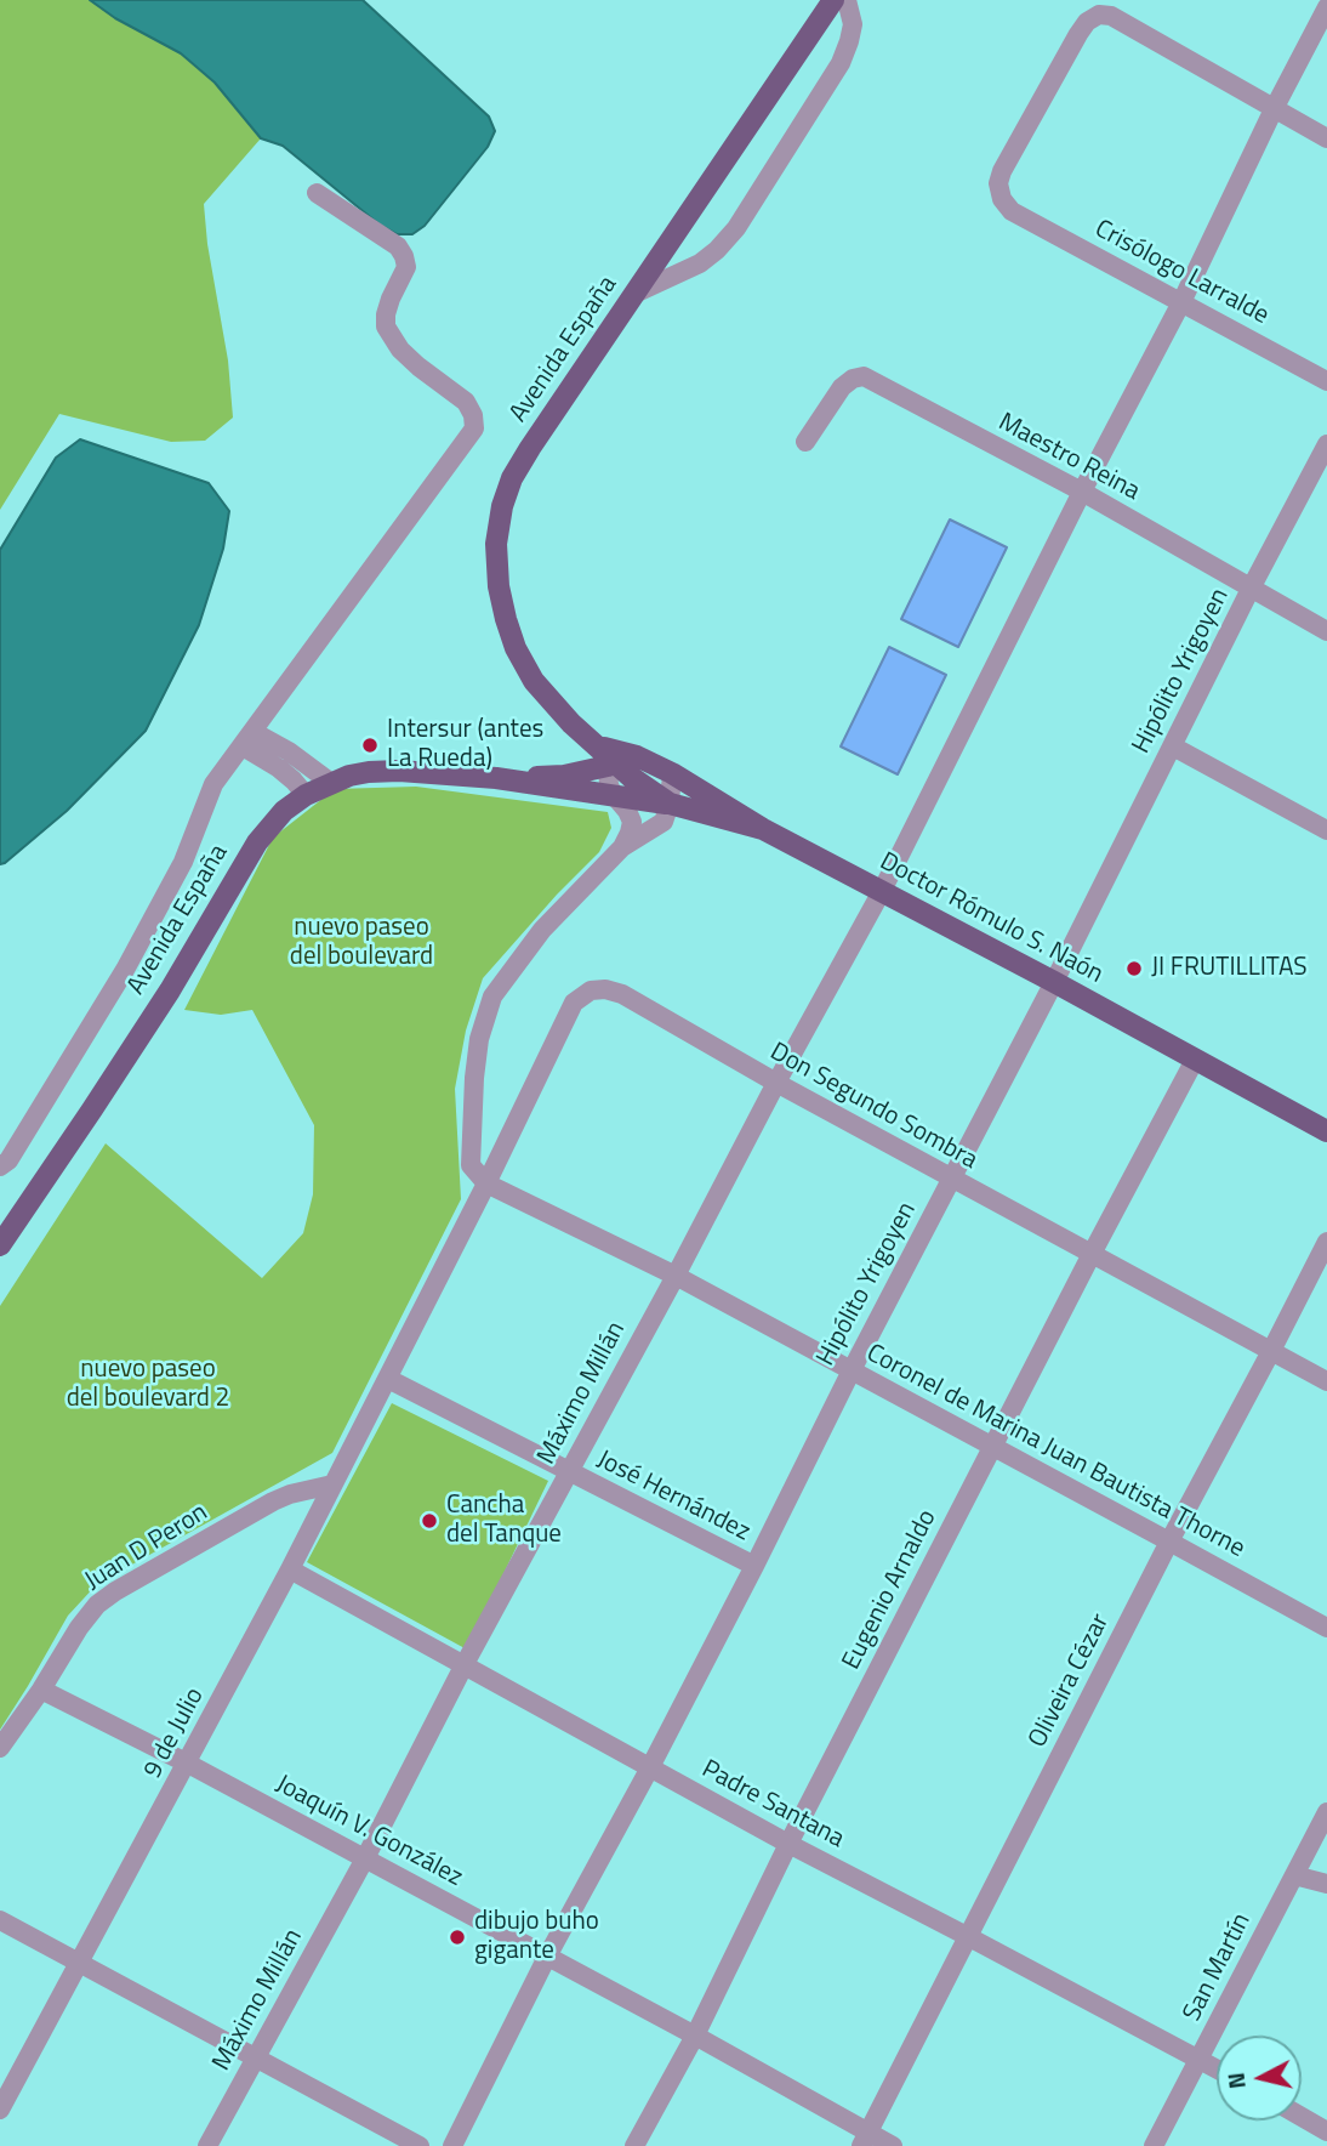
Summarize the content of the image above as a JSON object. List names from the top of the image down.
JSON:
{
  "streets": {
    "main road": ["Avenida España", "Doctor Rómulo S. Naón"],
    "street": [
      "Crisólogo Larralde",
      "Maestro Reina",
      "Hipólito Yrigoyen",
      "Don Segundo Sombra",
      "Máximo Millán",
      "Coronel de Marina Juan Bautista Thorne",
      "José Hernández",
      "Juan D Peron",
      "Eugenio Arnaldo",
      "Oliveira Cézar",
      "9 de Julio",
      "Padre Santana",
      "Joaquín V. González",
      "San Martín"
    ]
  },
  "crossings": [
    ["Crisólogo Larralde", "Máximo Millán"],
    ["Avenida España", "Doctor Rómulo S. Naón"],
    ["Maestro Reina", "Hipólito Yrigoyen"],
    ["Maestro Reina", "Máximo Millán"],
    ["Hipólito Yrigoyen", "Doctor Rómulo S. Naón"],
    ["Hipólito Yrigoyen", "Don Segundo Sombra"],
    ["Hipólito Yrigoyen", "Coronel de Marina Juan Bautista Thorne"],
    ["Hipólito Yrigoyen", "José Hernández"],
    ["Hipólito Yrigoyen", "Padre Santana"],
    ["Hipólito Yrigoyen", "Joaquín V. González"],
    ["Doctor Rómulo S. Naón", "Máximo Millán"],
    ["Doctor Rómulo S. Naón", "Eugenio Arnaldo"],
    ["Don Segundo Sombra", "Máximo Millán"],
    ["Don Segundo Sombra", "Coronel de Marina Juan Bautista Thorne"],
    ["Don Segundo Sombra", "José Hernández"],
    ["Don Segundo Sombra", "Eugenio Arnaldo"],
    ["Don Segundo Sombra", "Oliveira Cézar"],
    ["Don Segundo Sombra", "9 de Julio"],
    ["Máximo Millán", "Coronel de Marina Juan Bautista Thorne"],
    ["Máximo Millán", "José Hernández"],
    ["Máximo Millán", "Padre Santana"],
    ["Máximo Millán", "Joaquín V. González"],
    ["Coronel de Marina Juan Bautista Thorne", "Eugenio Arnaldo"],
    ["Coronel de Marina Juan Bautista Thorne", "Oliveira Cézar"],
    ["José Hernández", "9 de Julio"],
    ["Juan D Peron", "9 de Julio"],
    ["Juan D Peron", "Joaquín V. González"],
    ["Eugenio Arnaldo", "Padre Santana"],
    ["Eugenio Arnaldo", "Joaquín V. González"],
    ["Oliveira Cézar", "Padre Santana"],
    ["Oliveira Cézar", "Joaquín V. González"],
    ["9 de Julio", "Padre Santana"],
    ["9 de Julio", "Joaquín V. González"],
    ["Padre Santana", "San Martín"]
  ],
  "parks": ["nuevo paseo del boulevard", "nuevo paseo del boulevard 2"],
  "places": [
    "Intersur (antes La Rueda)",
    "JI FRUTILLITAS",
    "Cancha del Tanque",
    "dibujo buho gigante"
  ],
  "north": "left"
}
